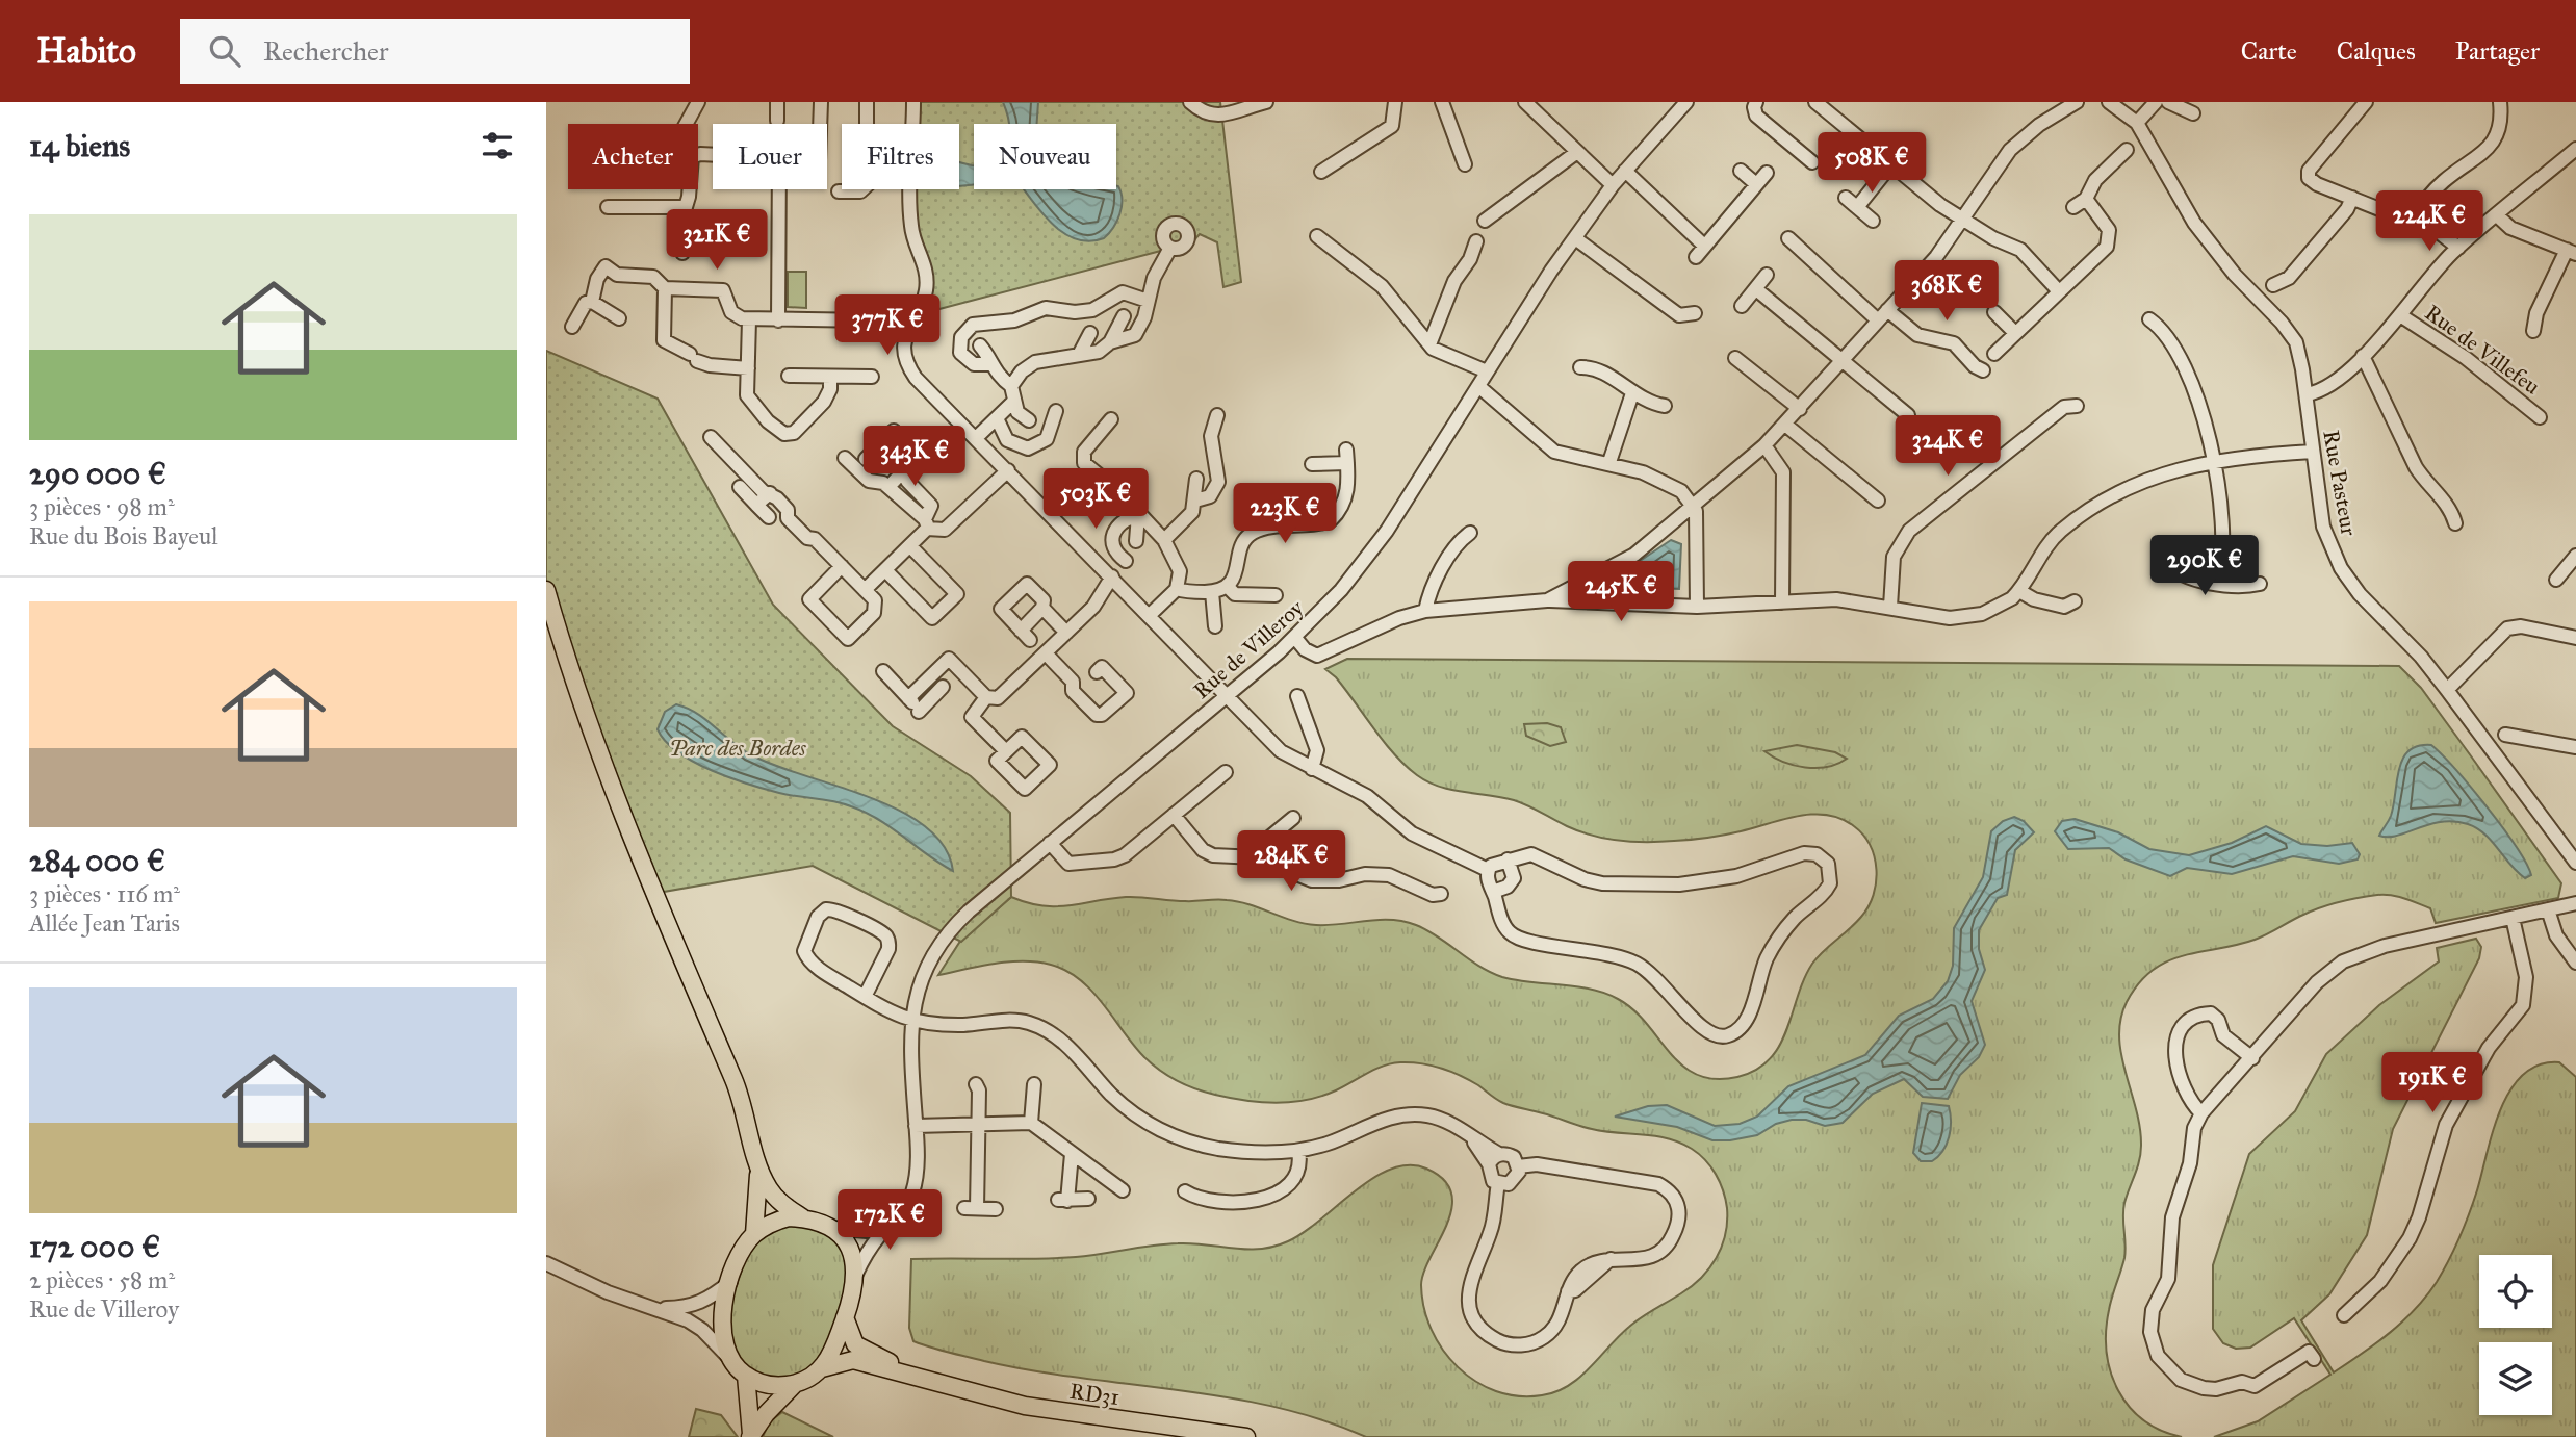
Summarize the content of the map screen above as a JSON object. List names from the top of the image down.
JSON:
{
  "streets": {
    "main road": ["RD31"],
    "street": ["Rue de Villefeu", "Rue Pasteur", "Rue de Villeroy"]
  },
  "crossings": [
    ["Rue de Villeroy", "RD31"]
  ],
  "parks": ["Parc des Bordes"],
  "page": {
    "header": "Habito",
    "search": "Rechercher",
    "nav": ["Carte", "Calques", "Partager"],
    "heading": "14 biens",
    "chip": [
      "Acheter",
      "Louer",
      "Filtres",
      "Nouveau"
    ],
    "price": [
      "508K €",
      "224K €",
      "321K €",
      "368K €",
      "377K €",
      "324K €",
      "343K €",
      "503K €",
      "223K €",
      "290K €",
      "245K €",
      "284K €",
      "191K €",
      "172K €"
    ],
    "list": [
      {
        "name": "290 000 €",
        "note": "3 pièces · 98 m² · Rue du Bois Bayeul"
      },
      {
        "name": "284 000 €",
        "note": "3 pièces · 116 m² · Allée Jean Taris"
      },
      {
        "name": "172 000 €",
        "note": "2 pièces · 58 m² · Rue de Villeroy"
      }
    ]
  }
}
